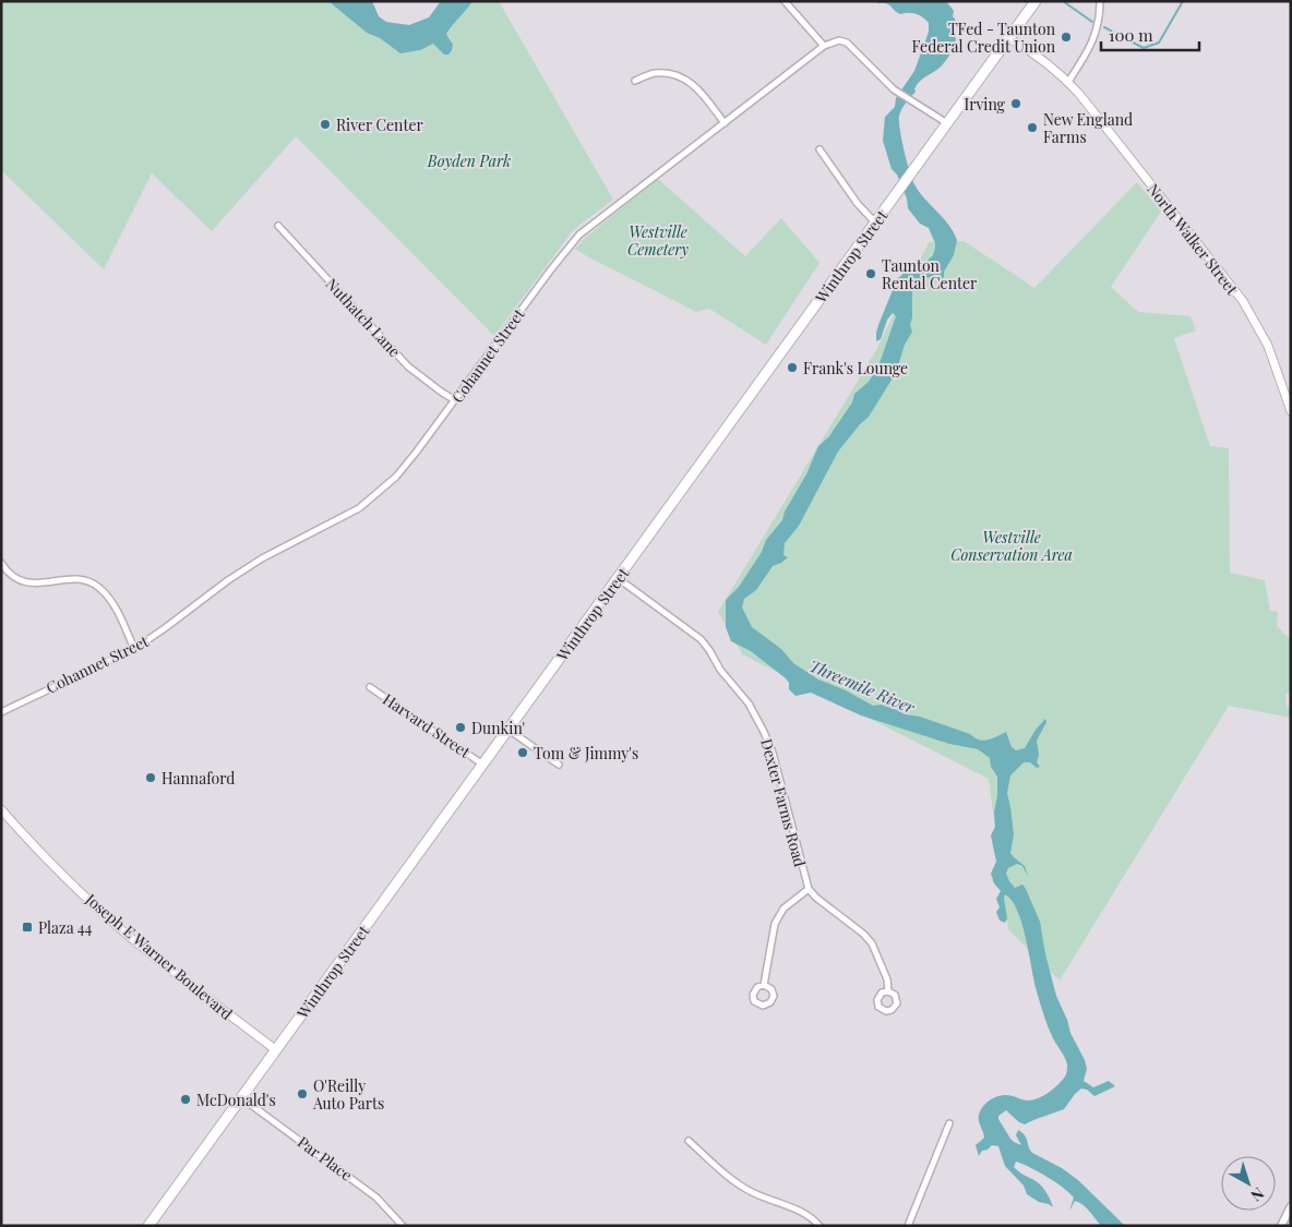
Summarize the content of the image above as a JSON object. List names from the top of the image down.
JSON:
{
  "streets": {
    "highway": ["Winthrop Street"],
    "main road": ["North Walker Street", "Joseph E Warner Boulevard"],
    "street": [
      "Nuthatch Lane",
      "Cohannet Street",
      "Harvard Street",
      "Dexter Farms Road",
      "Par Place"
    ]
  },
  "crossings": [
    ["North Walker Street", "Winthrop Street"],
    ["Winthrop Street", "Harvard Street"],
    ["Winthrop Street", "Dexter Farms Road"],
    ["Winthrop Street", "Joseph E Warner Boulevard"],
    ["Winthrop Street", "Par Place"],
    ["Nuthatch Lane", "Cohannet Street"]
  ],
  "water": ["Threemile River"],
  "parks": ["Boyden Park", "Westville Cemetery", "Westville Conservation Area"],
  "places": {
    "other": [
      "TFed - Taunton Federal Credit Union",
      "Irving",
      "River Center",
      "New England Farms",
      "Taunton Rental Center",
      "Frank's Lounge",
      "Dunkin'",
      "Tom & Jimmy's",
      "Hannaford",
      "O'Reilly Auto Parts",
      "McDonald's"
    ],
    "transit": ["Plaza 44"]
  },
  "scale_bar": "100 m",
  "north": "bottom right"
}
